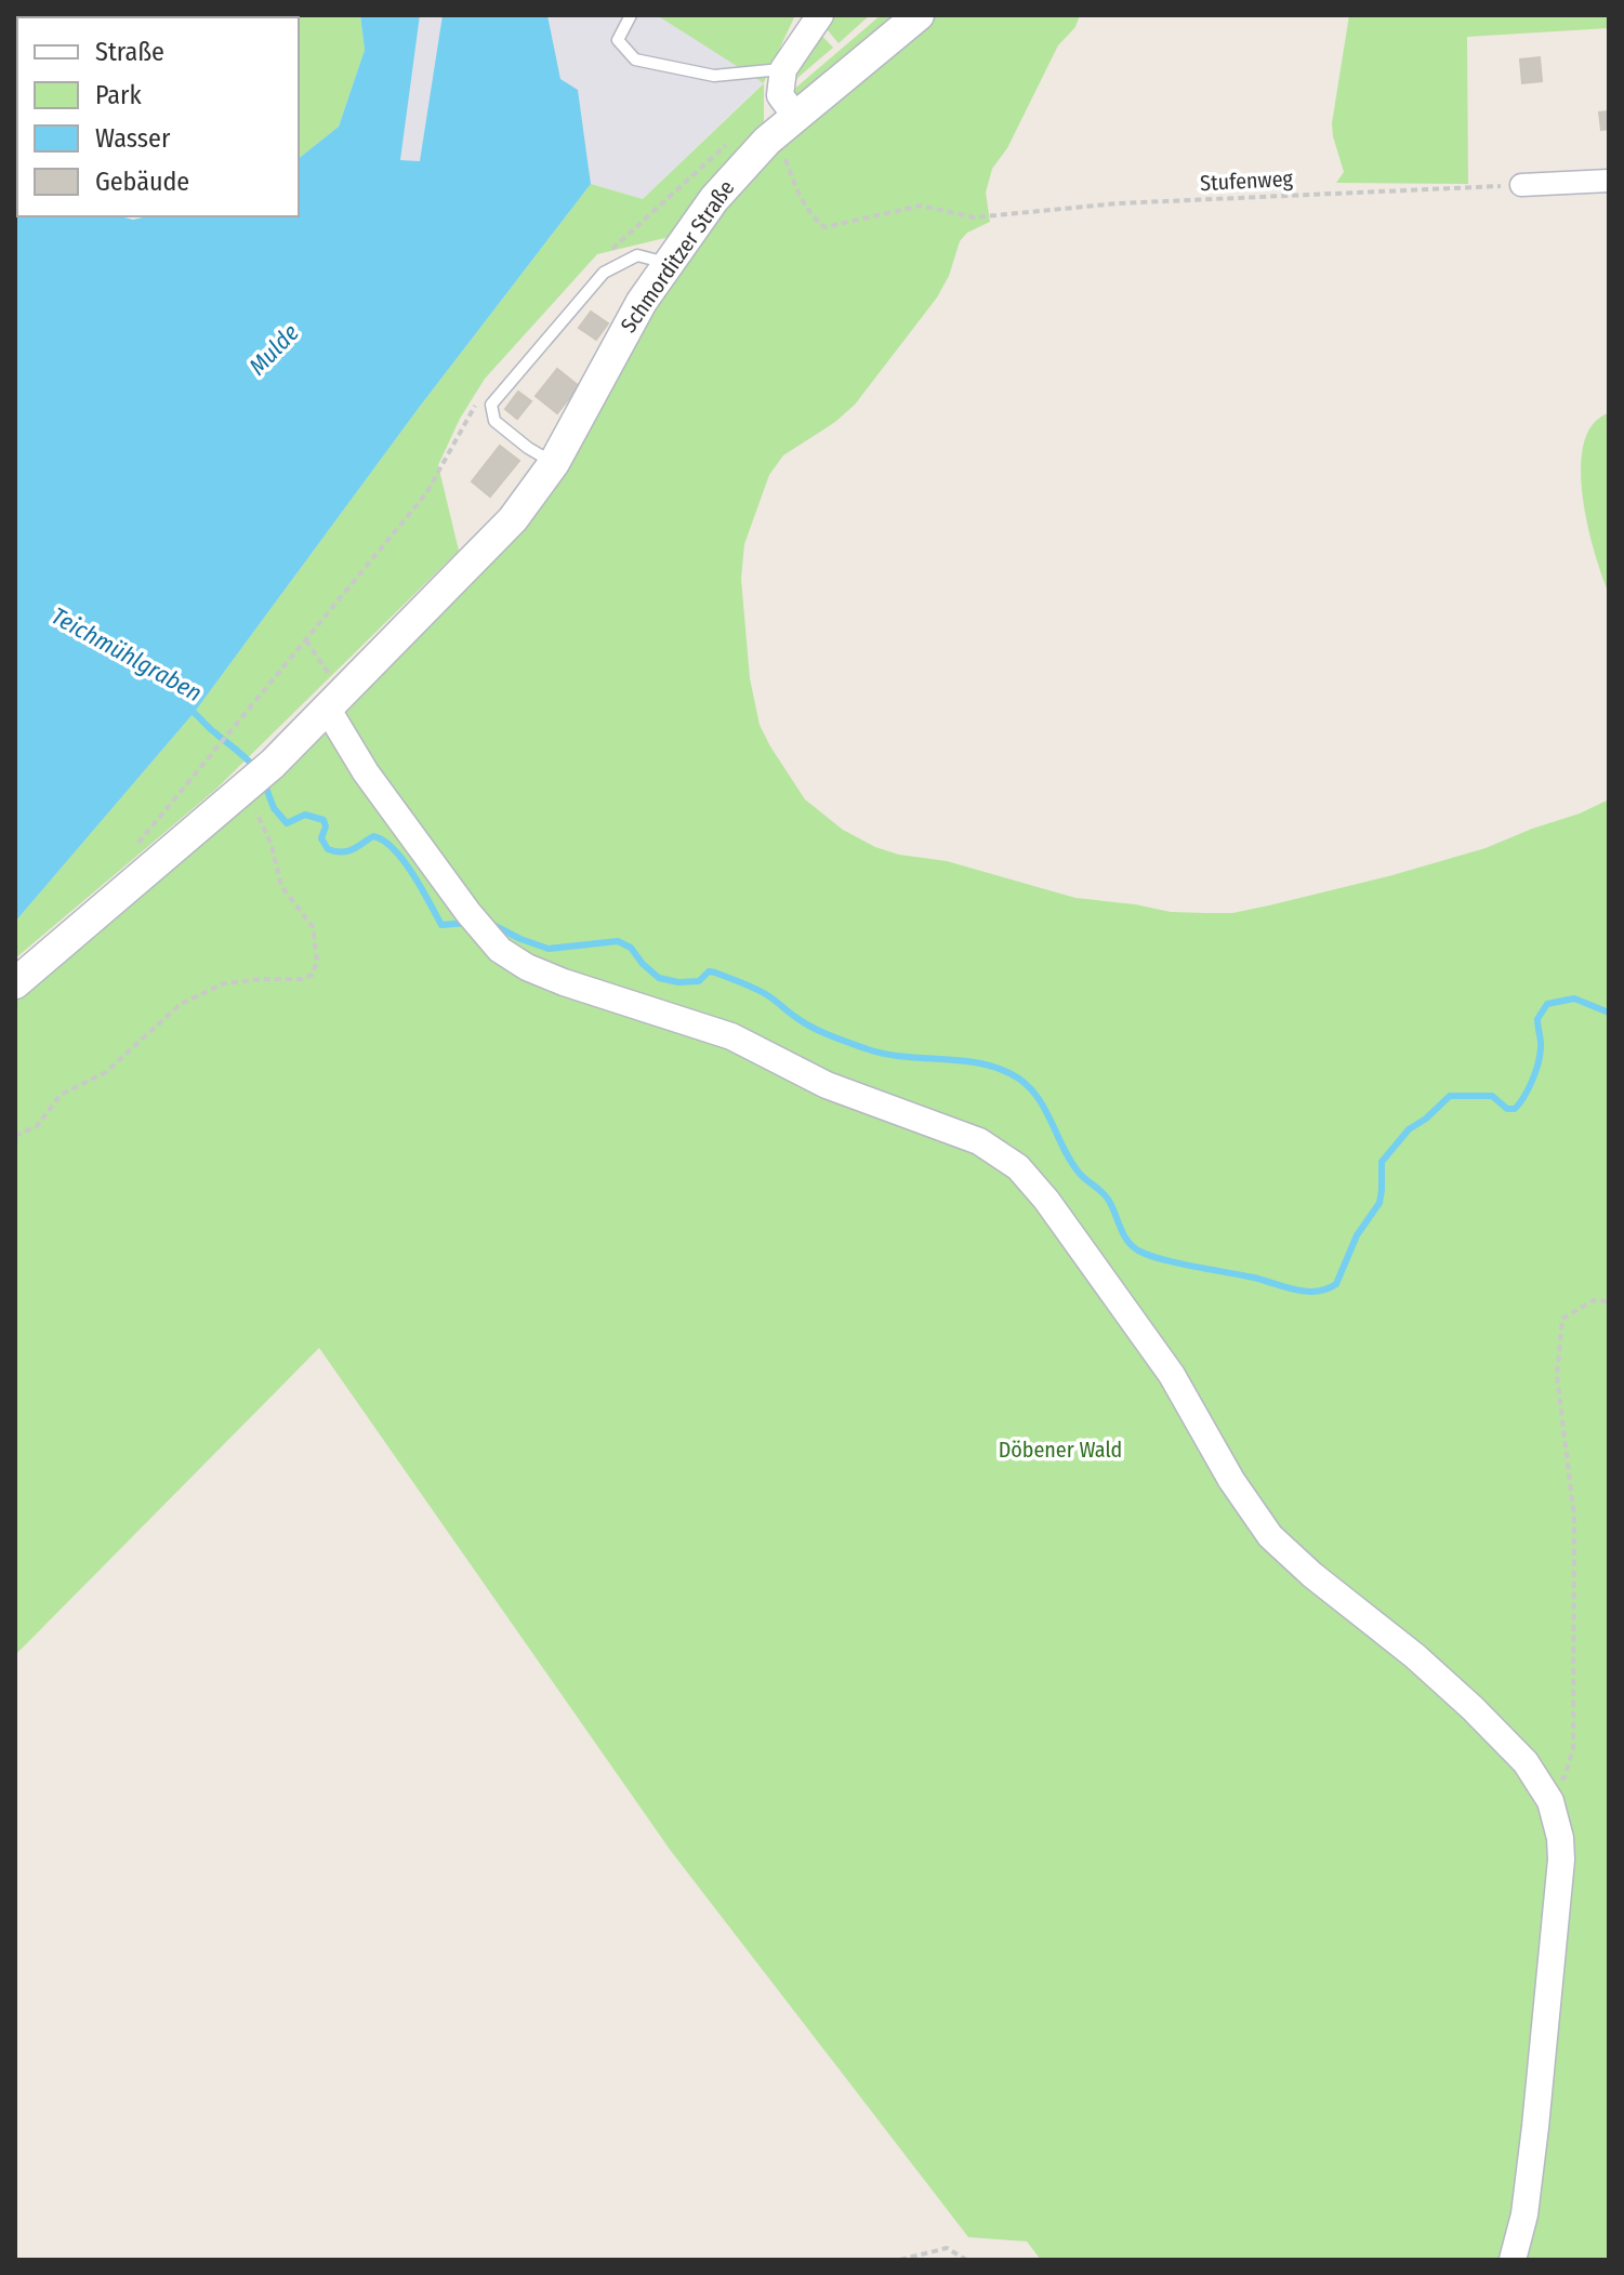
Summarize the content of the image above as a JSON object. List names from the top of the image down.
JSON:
{
  "streets": {
    "main road": ["Schmorditzer Straße"],
    "path": ["Stufenweg"]
  },
  "crossings": [
    ["Stufenweg", "Schmorditzer Straße"]
  ],
  "water": ["Mulde", "Teichmühlgraben"],
  "parks": ["Döbener Wald"],
  "legend": [
    "Straße",
    "Park",
    "Wasser",
    "Gebäude"
  ]
}
